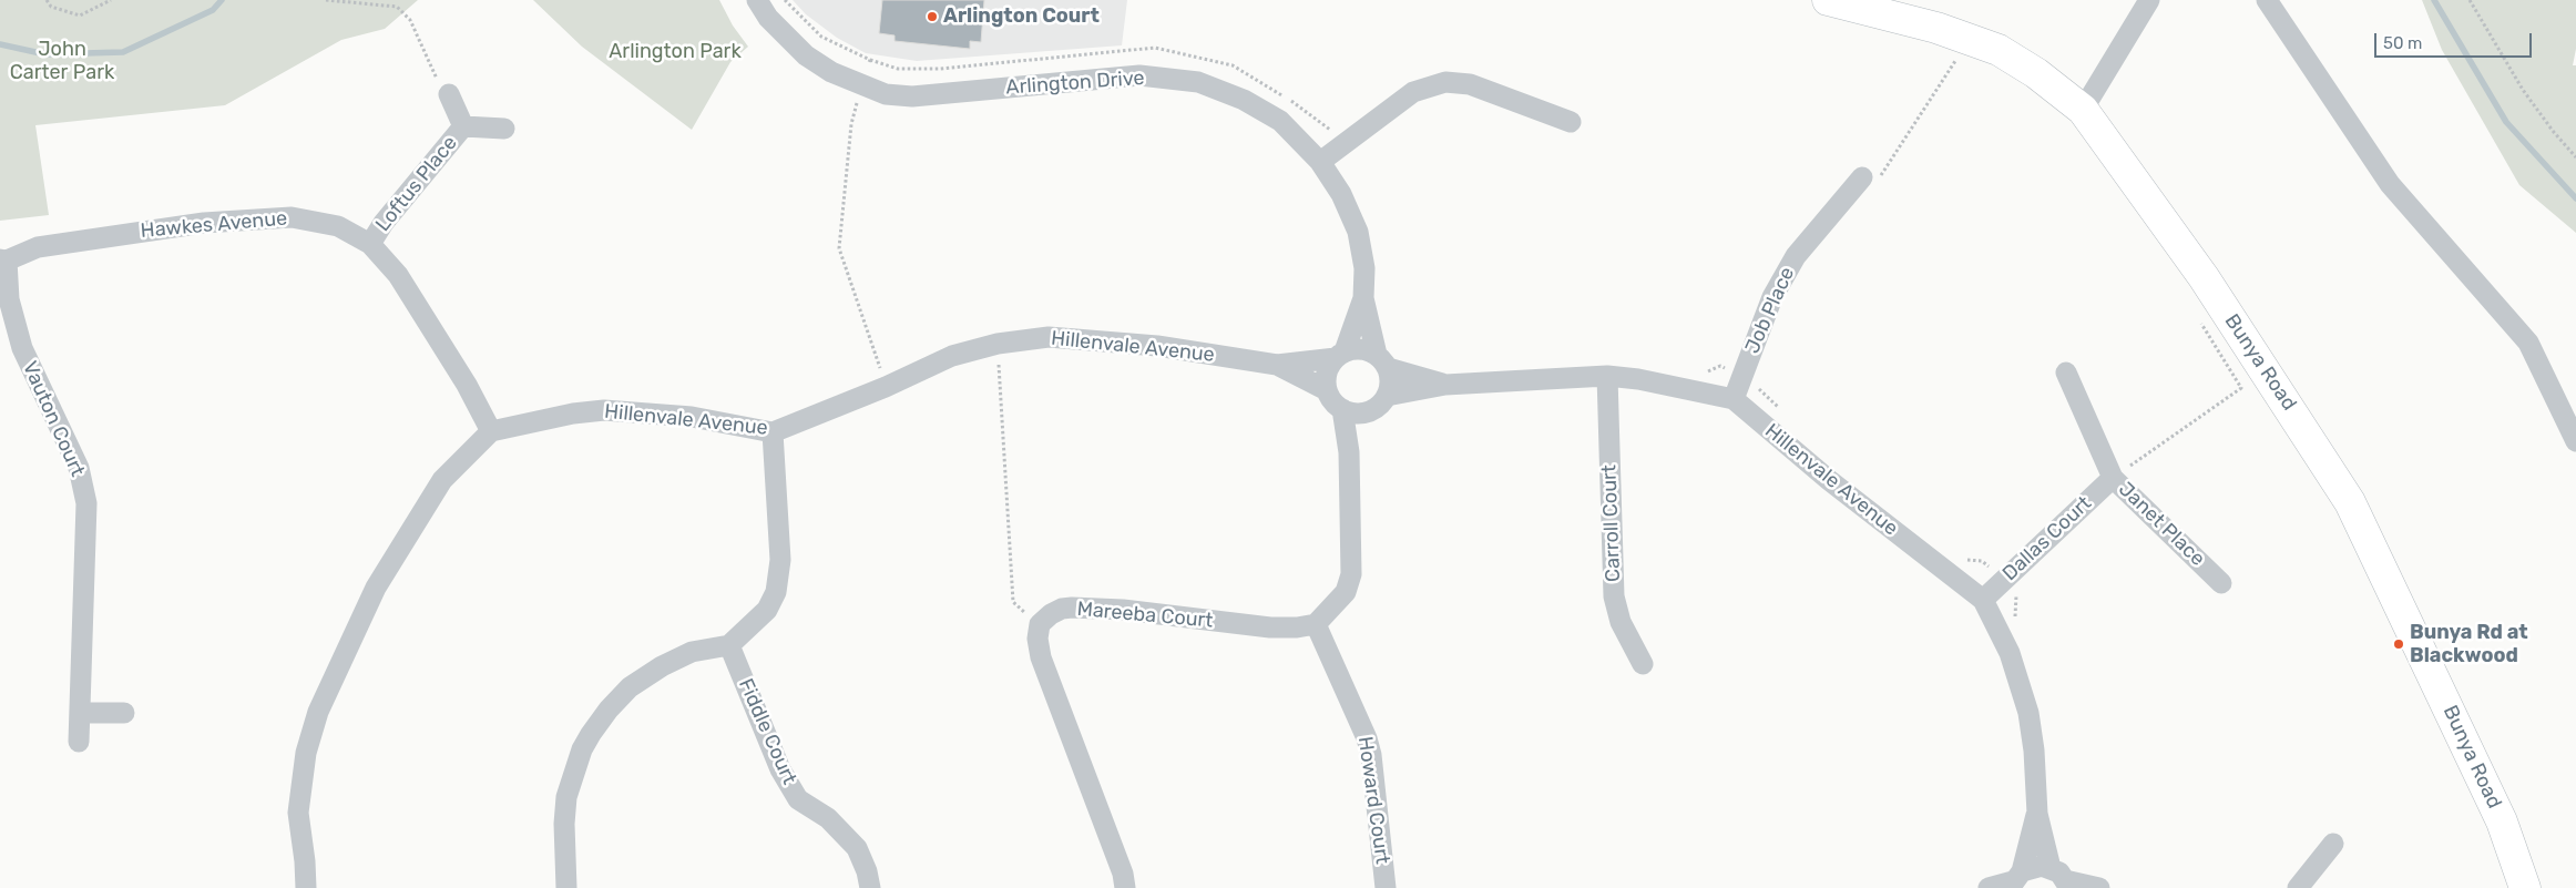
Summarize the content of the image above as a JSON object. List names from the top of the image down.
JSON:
{
  "streets": {
    "street": [
      "Arlington Drive",
      "Loftus Place",
      "Hawkes Avenue",
      "Job Place",
      "Hillenvale Avenue",
      "Bunya Road",
      "Vauton Court",
      "Carroll Court",
      "Janet Place",
      "Dallas Court",
      "Mareeba Court",
      "Fiddle Court",
      "Howard Court"
    ]
  },
  "crossings": [
    ["Arlington Drive", "Hillenvale Avenue"],
    ["Loftus Place", "Hawkes Avenue"],
    ["Hawkes Avenue", "Hillenvale Avenue"],
    ["Hawkes Avenue", "Vauton Court"],
    ["Job Place", "Hillenvale Avenue"],
    ["Hillenvale Avenue", "Carroll Court"],
    ["Hillenvale Avenue", "Dallas Court"],
    ["Janet Place", "Dallas Court"],
    ["Mareeba Court", "Howard Court"]
  ],
  "parks": ["John Carter Park", "Arlington Park"],
  "places": ["Arlington Court", "Bunya Rd at Blackwood"],
  "scale_bar": "50 m"
}
